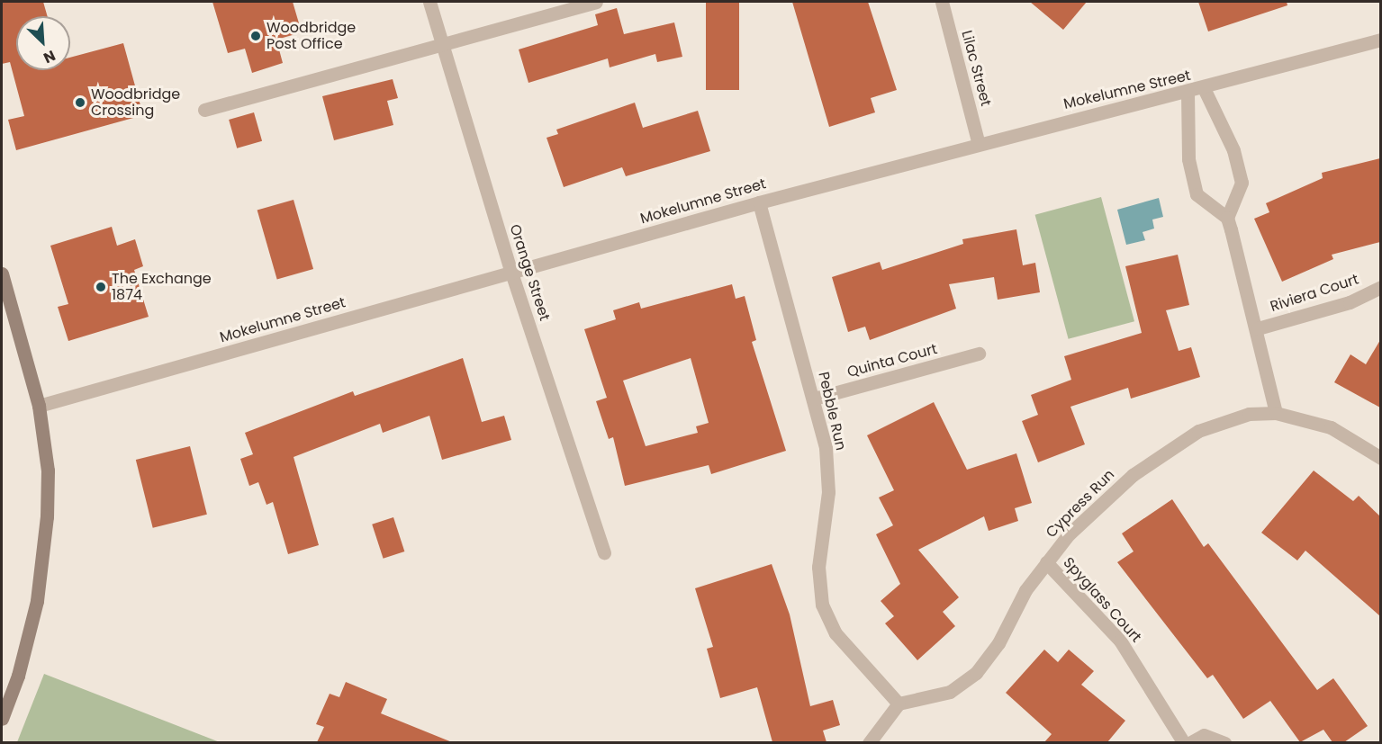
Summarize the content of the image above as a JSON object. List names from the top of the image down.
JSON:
{
  "streets": {
    "street": [
      "Lilac Street",
      "Mokelumne Street",
      "Orange Street",
      "Riviera Court",
      "Quinta Court",
      "Pebble Run",
      "Cypress Run",
      "Spyglass Court"
    ]
  },
  "crossings": [
    ["Lilac Street", "Mokelumne Street"],
    ["Mokelumne Street", "Orange Street"],
    ["Mokelumne Street", "Pebble Run"],
    ["Quinta Court", "Pebble Run"],
    ["Pebble Run", "Cypress Run"],
    ["Cypress Run", "Spyglass Court"]
  ],
  "places": ["Woodbridge Post Office", "Woodbridge Crossing", "The Exchange 1874"],
  "north": "bottom right"
}
